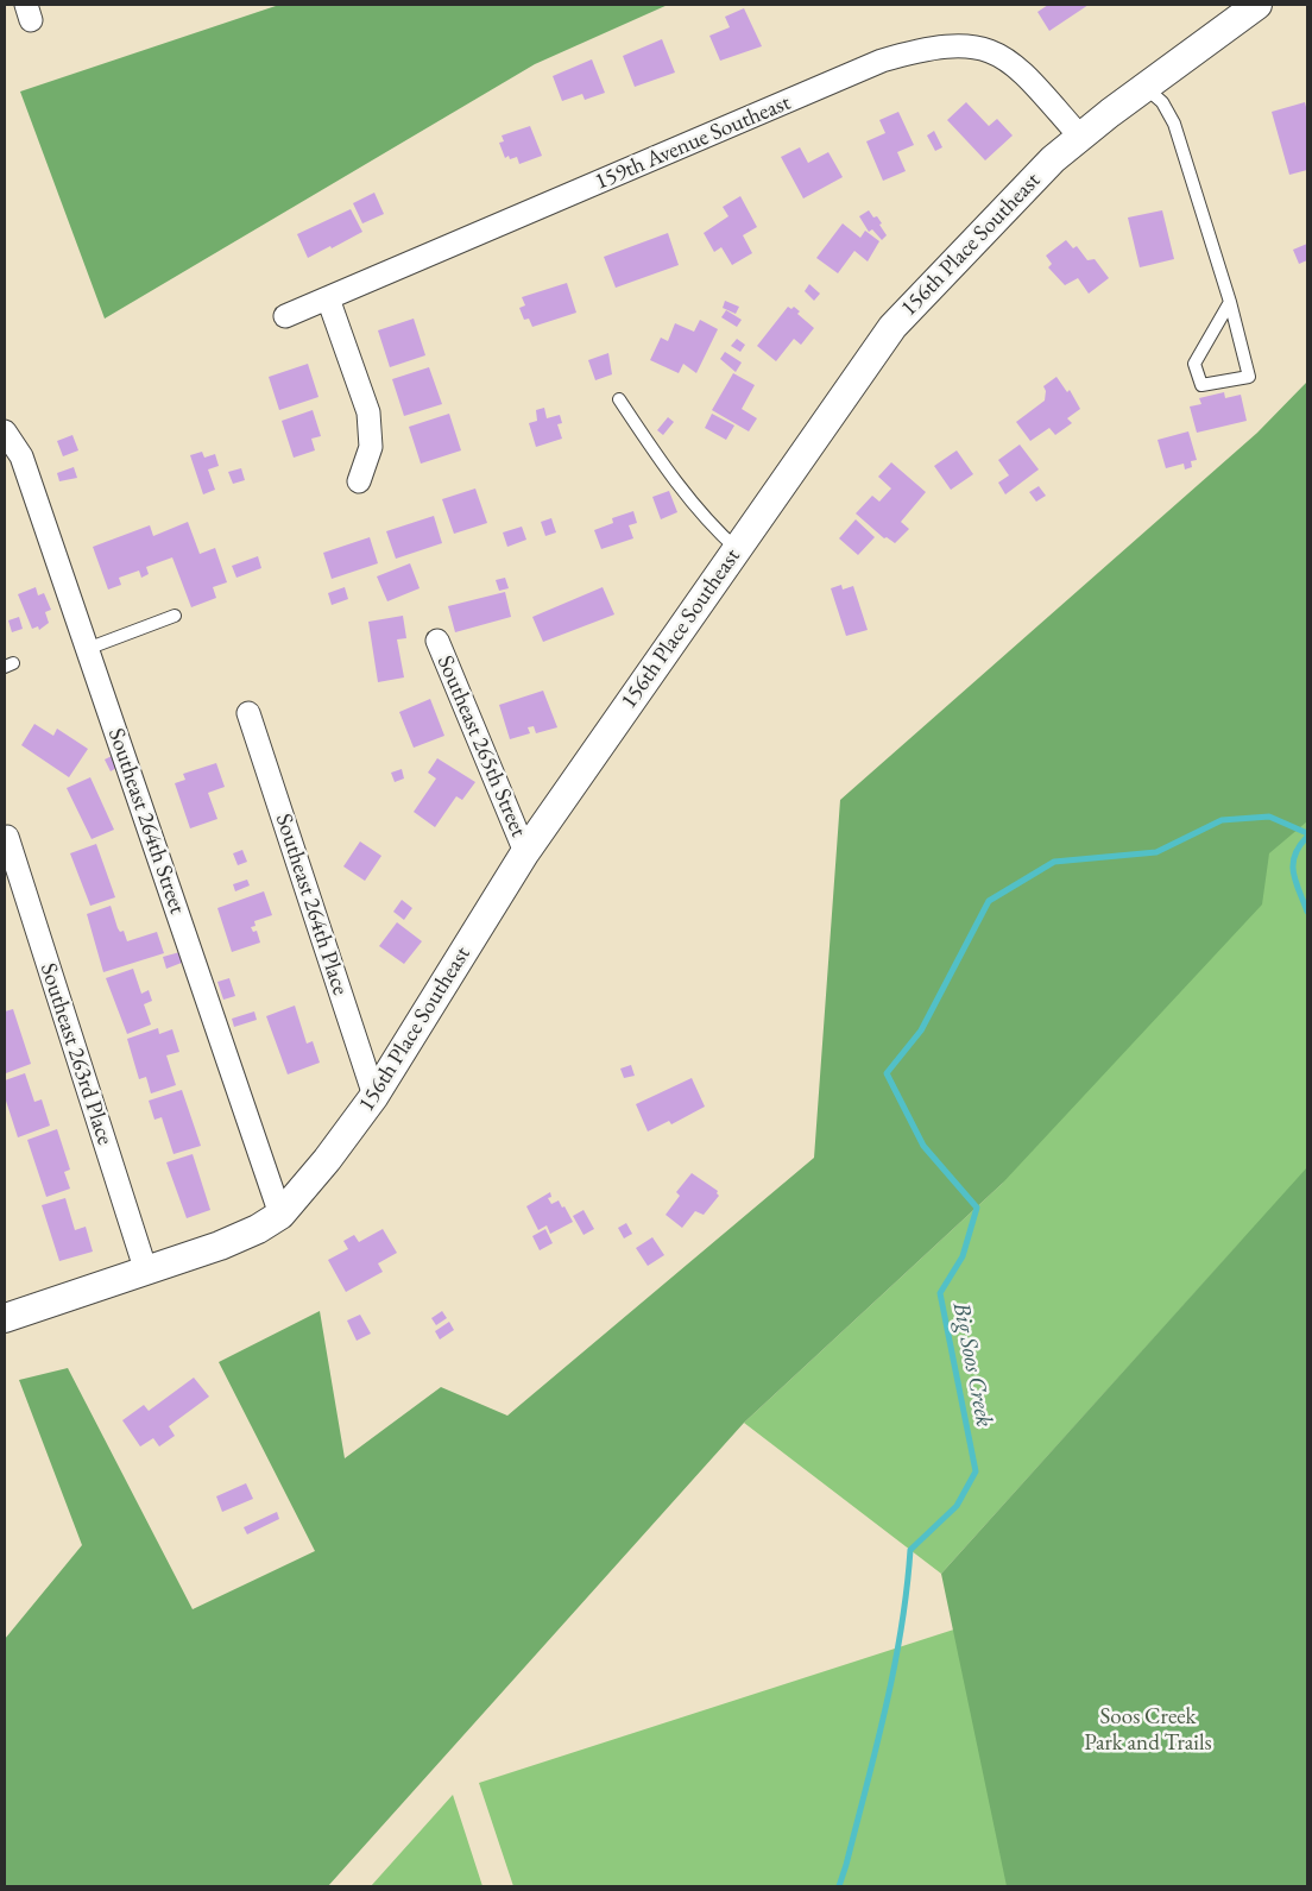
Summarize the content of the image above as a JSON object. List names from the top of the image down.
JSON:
{
  "streets": {
    "street": [
      "159th Avenue Southeast",
      "156th Place Southeast",
      "Southeast 265th Street",
      "Southeast 264th Street",
      "Southeast 264th Place",
      "Southeast 263rd Place"
    ]
  },
  "crossings": [
    ["159th Avenue Southeast", "156th Place Southeast"],
    ["156th Place Southeast", "Southeast 265th Street"],
    ["156th Place Southeast", "Southeast 264th Street"],
    ["156th Place Southeast", "Southeast 264th Place"],
    ["156th Place Southeast", "Southeast 263rd Place"]
  ],
  "water": ["Big Soos Creek"],
  "parks": ["Soos Creek Park and Trails"]
}
